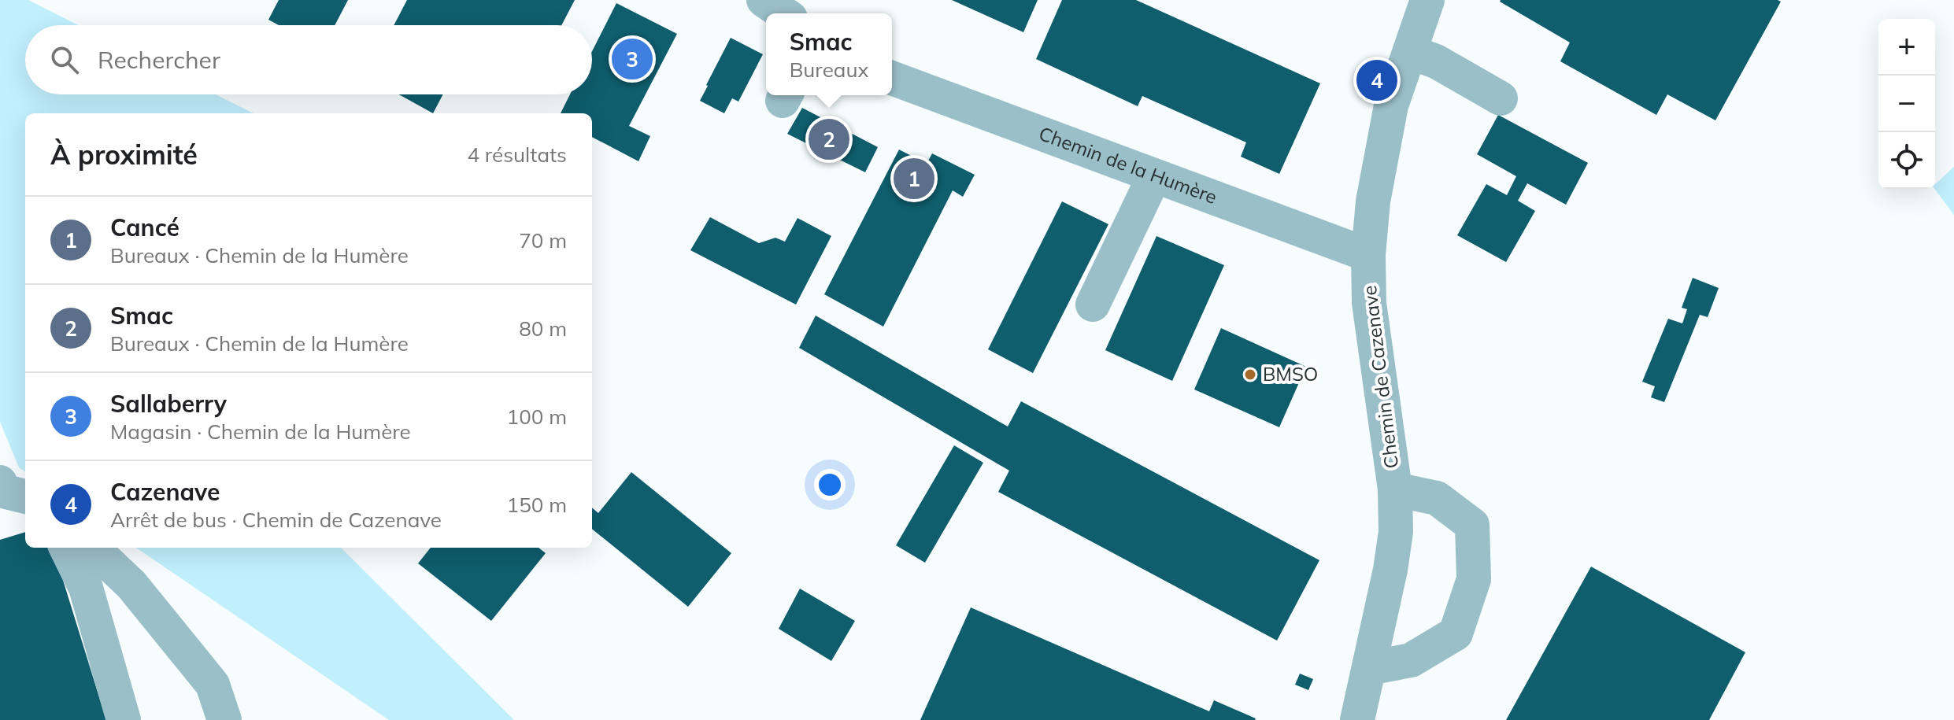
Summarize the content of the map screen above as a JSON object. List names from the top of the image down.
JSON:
{
  "streets": {
    "street": ["Chemin de la Humère", "Chemin de Cazenave"]
  },
  "crossings": [
    ["Chemin de la Humère", "Chemin de Cazenave"]
  ],
  "places": ["BMSO"],
  "page": {
    "popup": ["Smac", "Bureaux"],
    "map_buttons": ["+", "−"],
    "search": "Rechercher",
    "pins": [
      "3",
      "4",
      "2",
      "1"
    ],
    "heading": ["À proximité", "4 résultats"],
    "list": [
      {
        "mark": "1",
        "name": "Cancé",
        "note": "Bureaux · Chemin de la Humère",
        "value": "70 m"
      },
      {
        "mark": "2",
        "name": "Smac",
        "note": "Bureaux · Chemin de la Humère",
        "value": "80 m"
      },
      {
        "mark": "3",
        "name": "Sallaberry",
        "note": "Magasin · Chemin de la Humère",
        "value": "100 m"
      },
      {
        "mark": "4",
        "name": "Cazenave",
        "note": "Arrêt de bus · Chemin de Cazenave",
        "value": "150 m"
      }
    ]
  }
}
